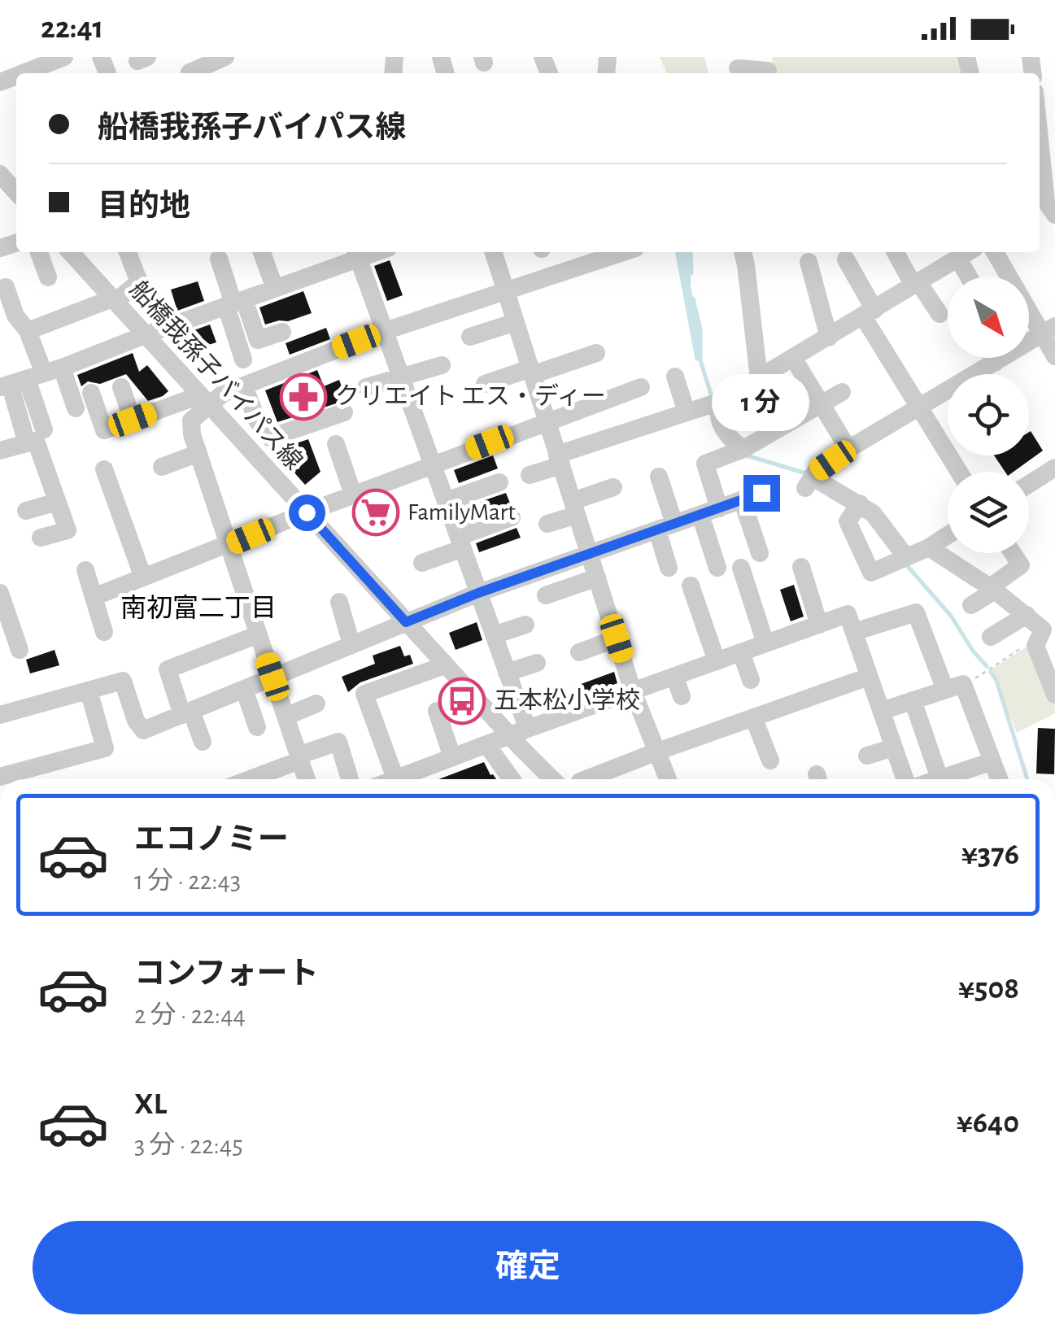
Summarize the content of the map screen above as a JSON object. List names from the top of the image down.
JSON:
{
  "streets": {
    "street": ["船橋我孫子バイパス線"]
  },
  "districts": ["南初富二丁目"],
  "places": {
    "pharmacy": ["クリエイト エス・ディー"],
    "supermarket": ["FamilyMart"],
    "bus stop": ["五本松小学校"]
  },
  "north": "bottom right",
  "page": {
    "status": "22:41",
    "banner": ["船橋我孫子バイパス線", "目的地"],
    "bubble": "1 分",
    "list": [
      {
        "name": "エコノミー",
        "note": "1 分 · 22:43",
        "value": "¥376"
      },
      {
        "name": "コンフォート",
        "note": "2 分 · 22:44",
        "value": "¥508"
      },
      {
        "name": "XL",
        "note": "3 分 · 22:45",
        "value": "¥640"
      }
    ],
    "buttons": "確定"
  }
}
